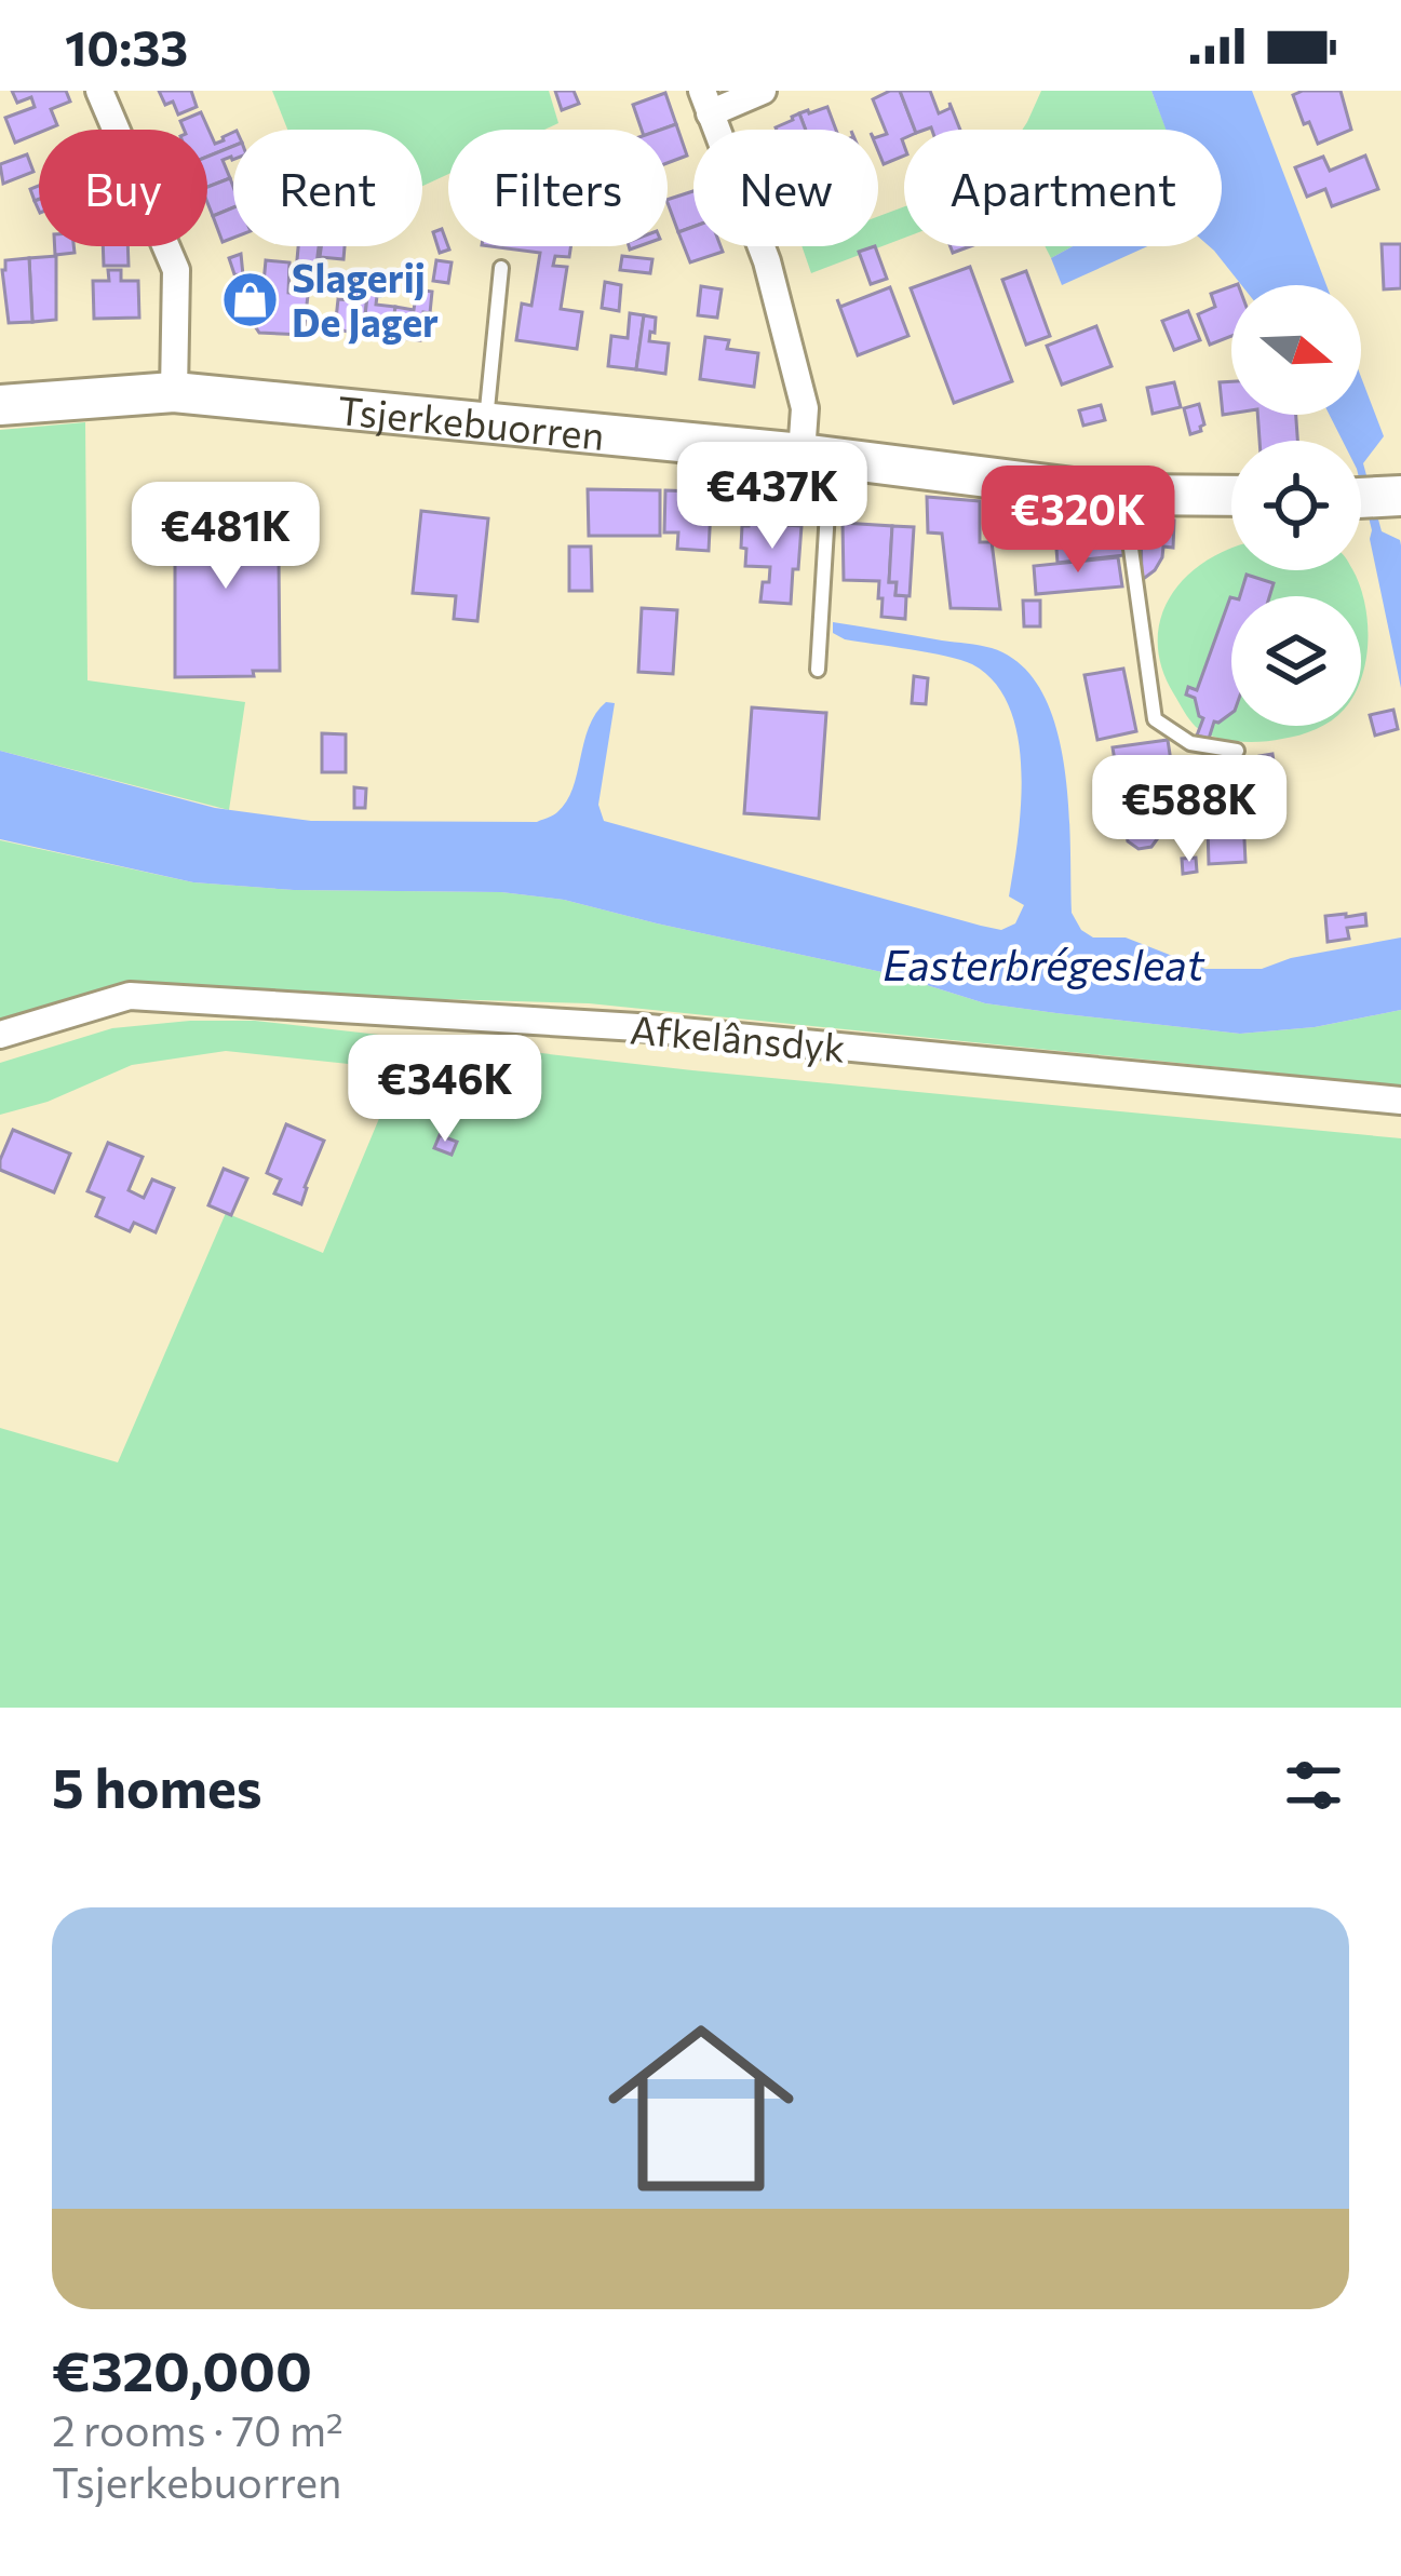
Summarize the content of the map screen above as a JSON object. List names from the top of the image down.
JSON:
{
  "streets": {
    "street": ["Tsjerkebuorren", "Afkelânsdyk"]
  },
  "water": ["Easterbrégesleat"],
  "places": {
    "shop": ["Slagerij De Jager"]
  },
  "north": "right",
  "page": {
    "status": "10:33",
    "chip": [
      "Buy",
      "Rent",
      "Filters",
      "New",
      "Apartment"
    ],
    "price": [
      "€437K",
      "€320K",
      "€481K",
      "€588K",
      "€346K"
    ],
    "heading": "5 homes",
    "list": [
      {
        "name": "€320,000",
        "note": "2 rooms · 70 m² · Tsjerkebuorren"
      }
    ]
  }
}
